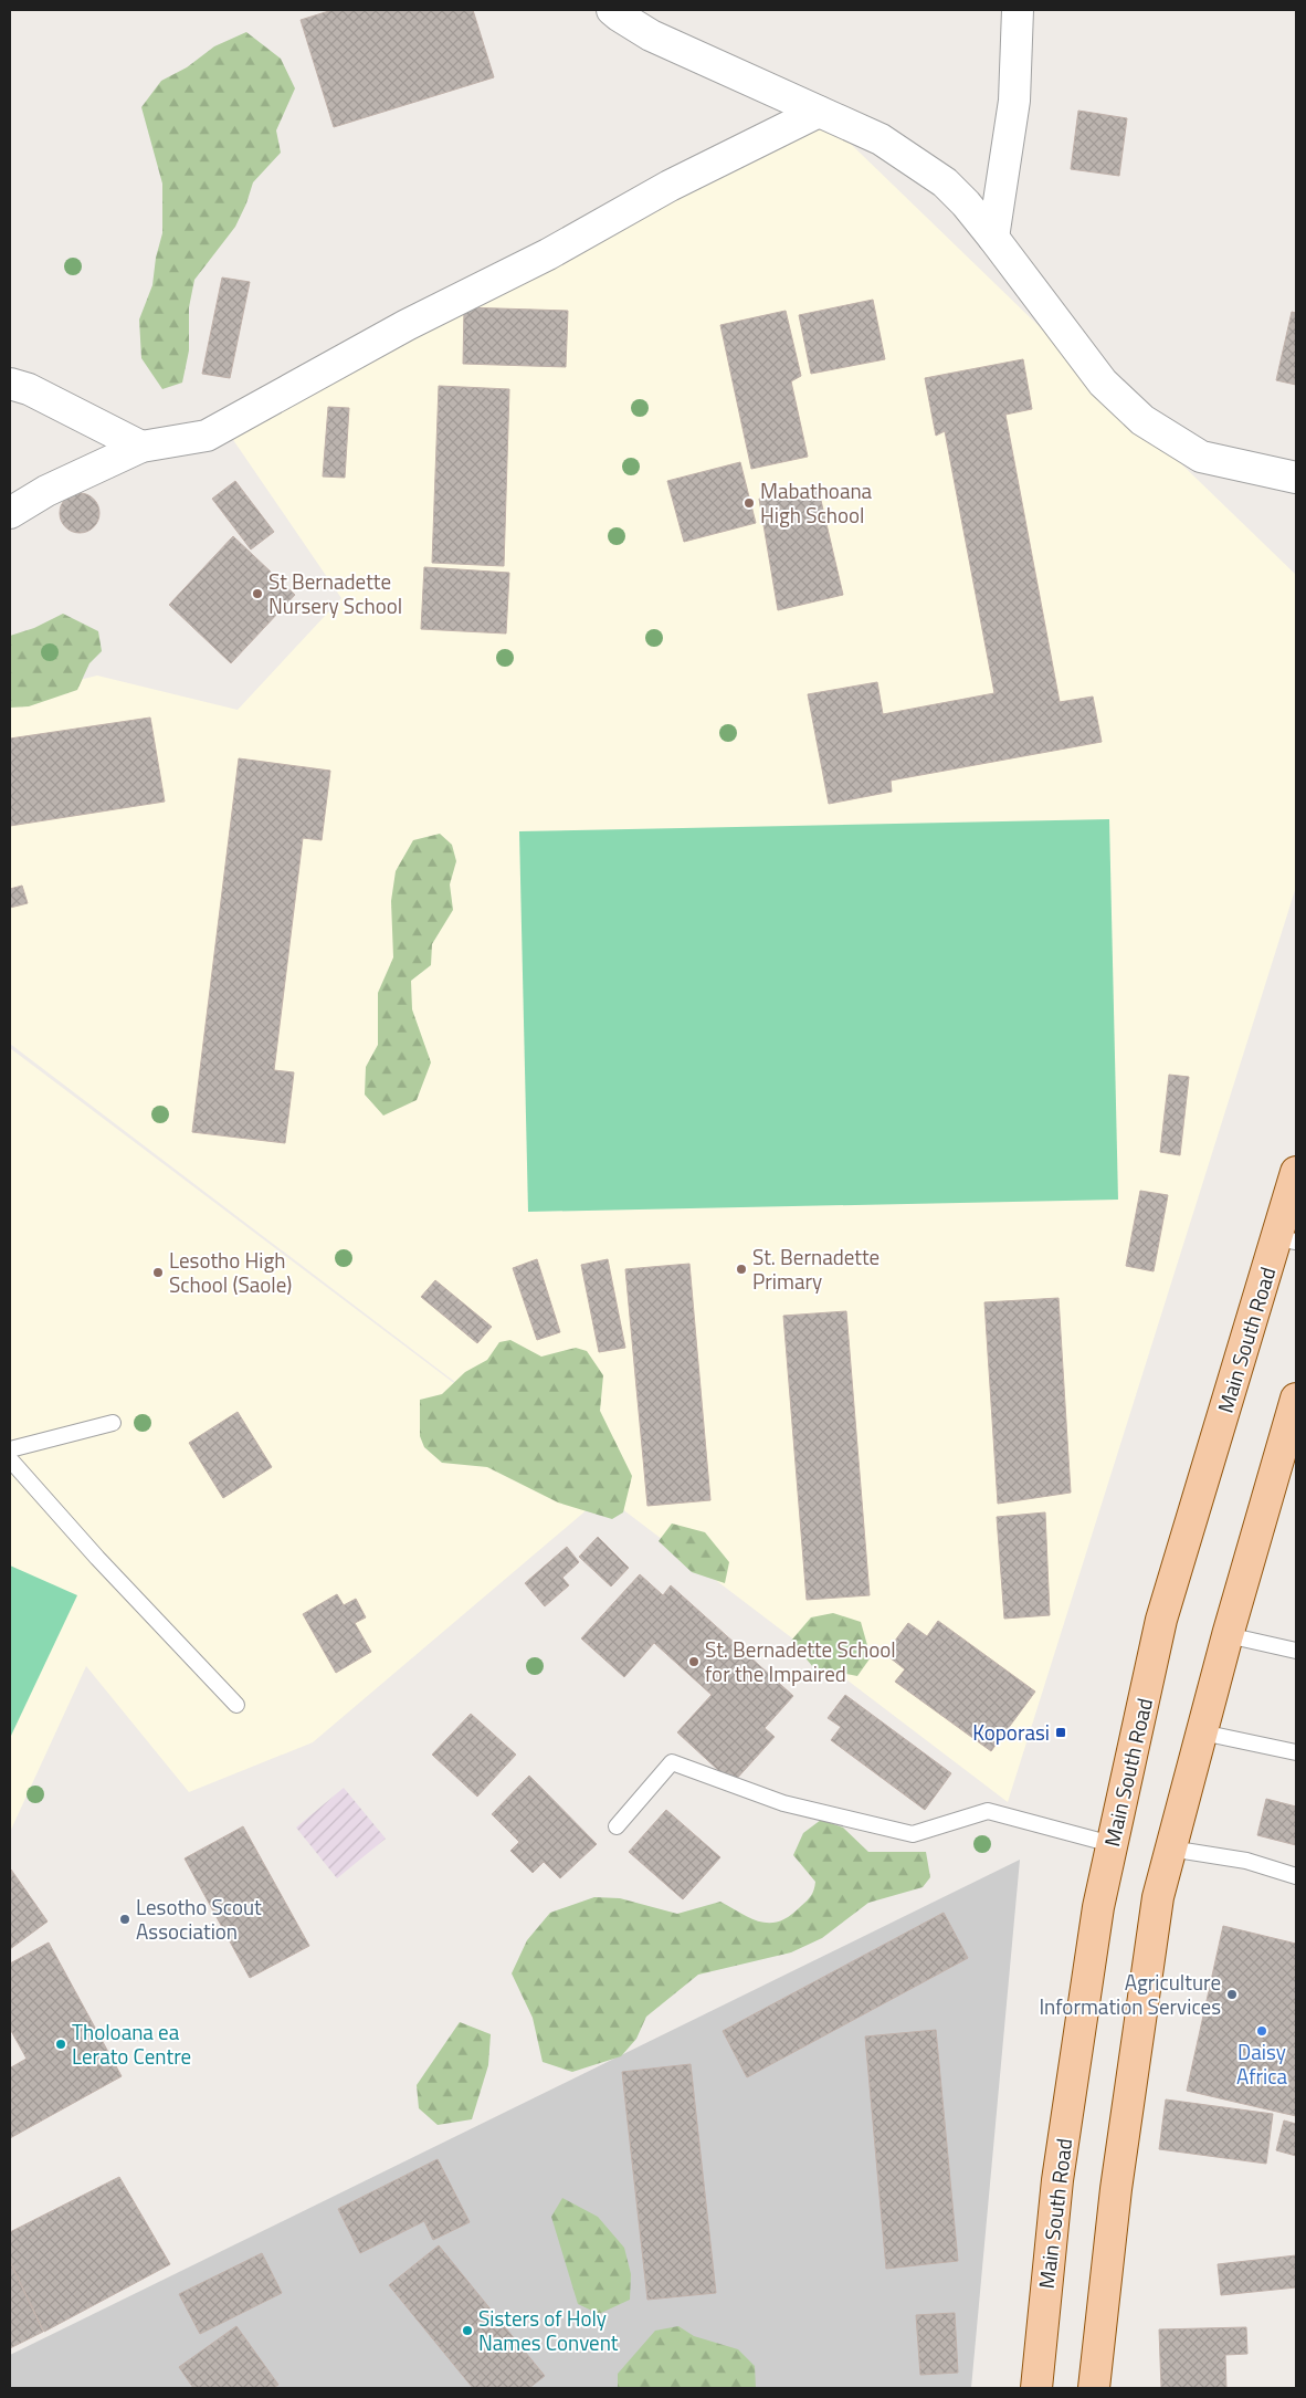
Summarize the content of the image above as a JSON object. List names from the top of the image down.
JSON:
{
  "streets": {
    "main road": ["Main South Road"]
  },
  "places": {
    "other": [
      "Mabathoana High School",
      "St Bernadette Nursery School",
      "St. Bernadette Primary",
      "Lesotho High School (Saole)",
      "St. Bernadette School for the Impaired",
      "Lesotho Scout Association",
      "Agriculture Information Services",
      "Daisy Africa",
      "Tholoana ea Lerato Centre",
      "Sisters of Holy Names Convent"
    ],
    "transit": ["Koporasi"]
  }
}
